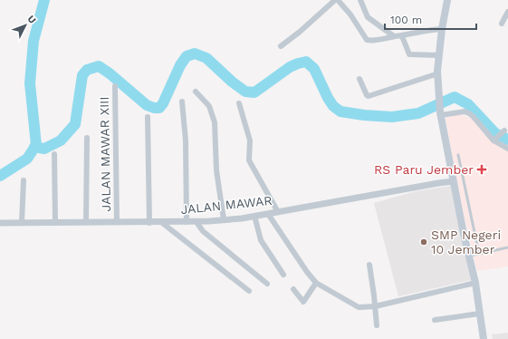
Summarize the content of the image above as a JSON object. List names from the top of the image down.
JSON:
{
  "streets": {
    "street": ["JALAN MAWAR XIII", "JALAN MAWAR"]
  },
  "crossings": [
    ["JALAN MAWAR XIII", "JALAN MAWAR"]
  ],
  "places": {
    "health": ["RS Paru Jember"],
    "other": ["SMP Negeri 10 Jember"]
  },
  "scale_bar": "100 m",
  "north": "top right"
}
